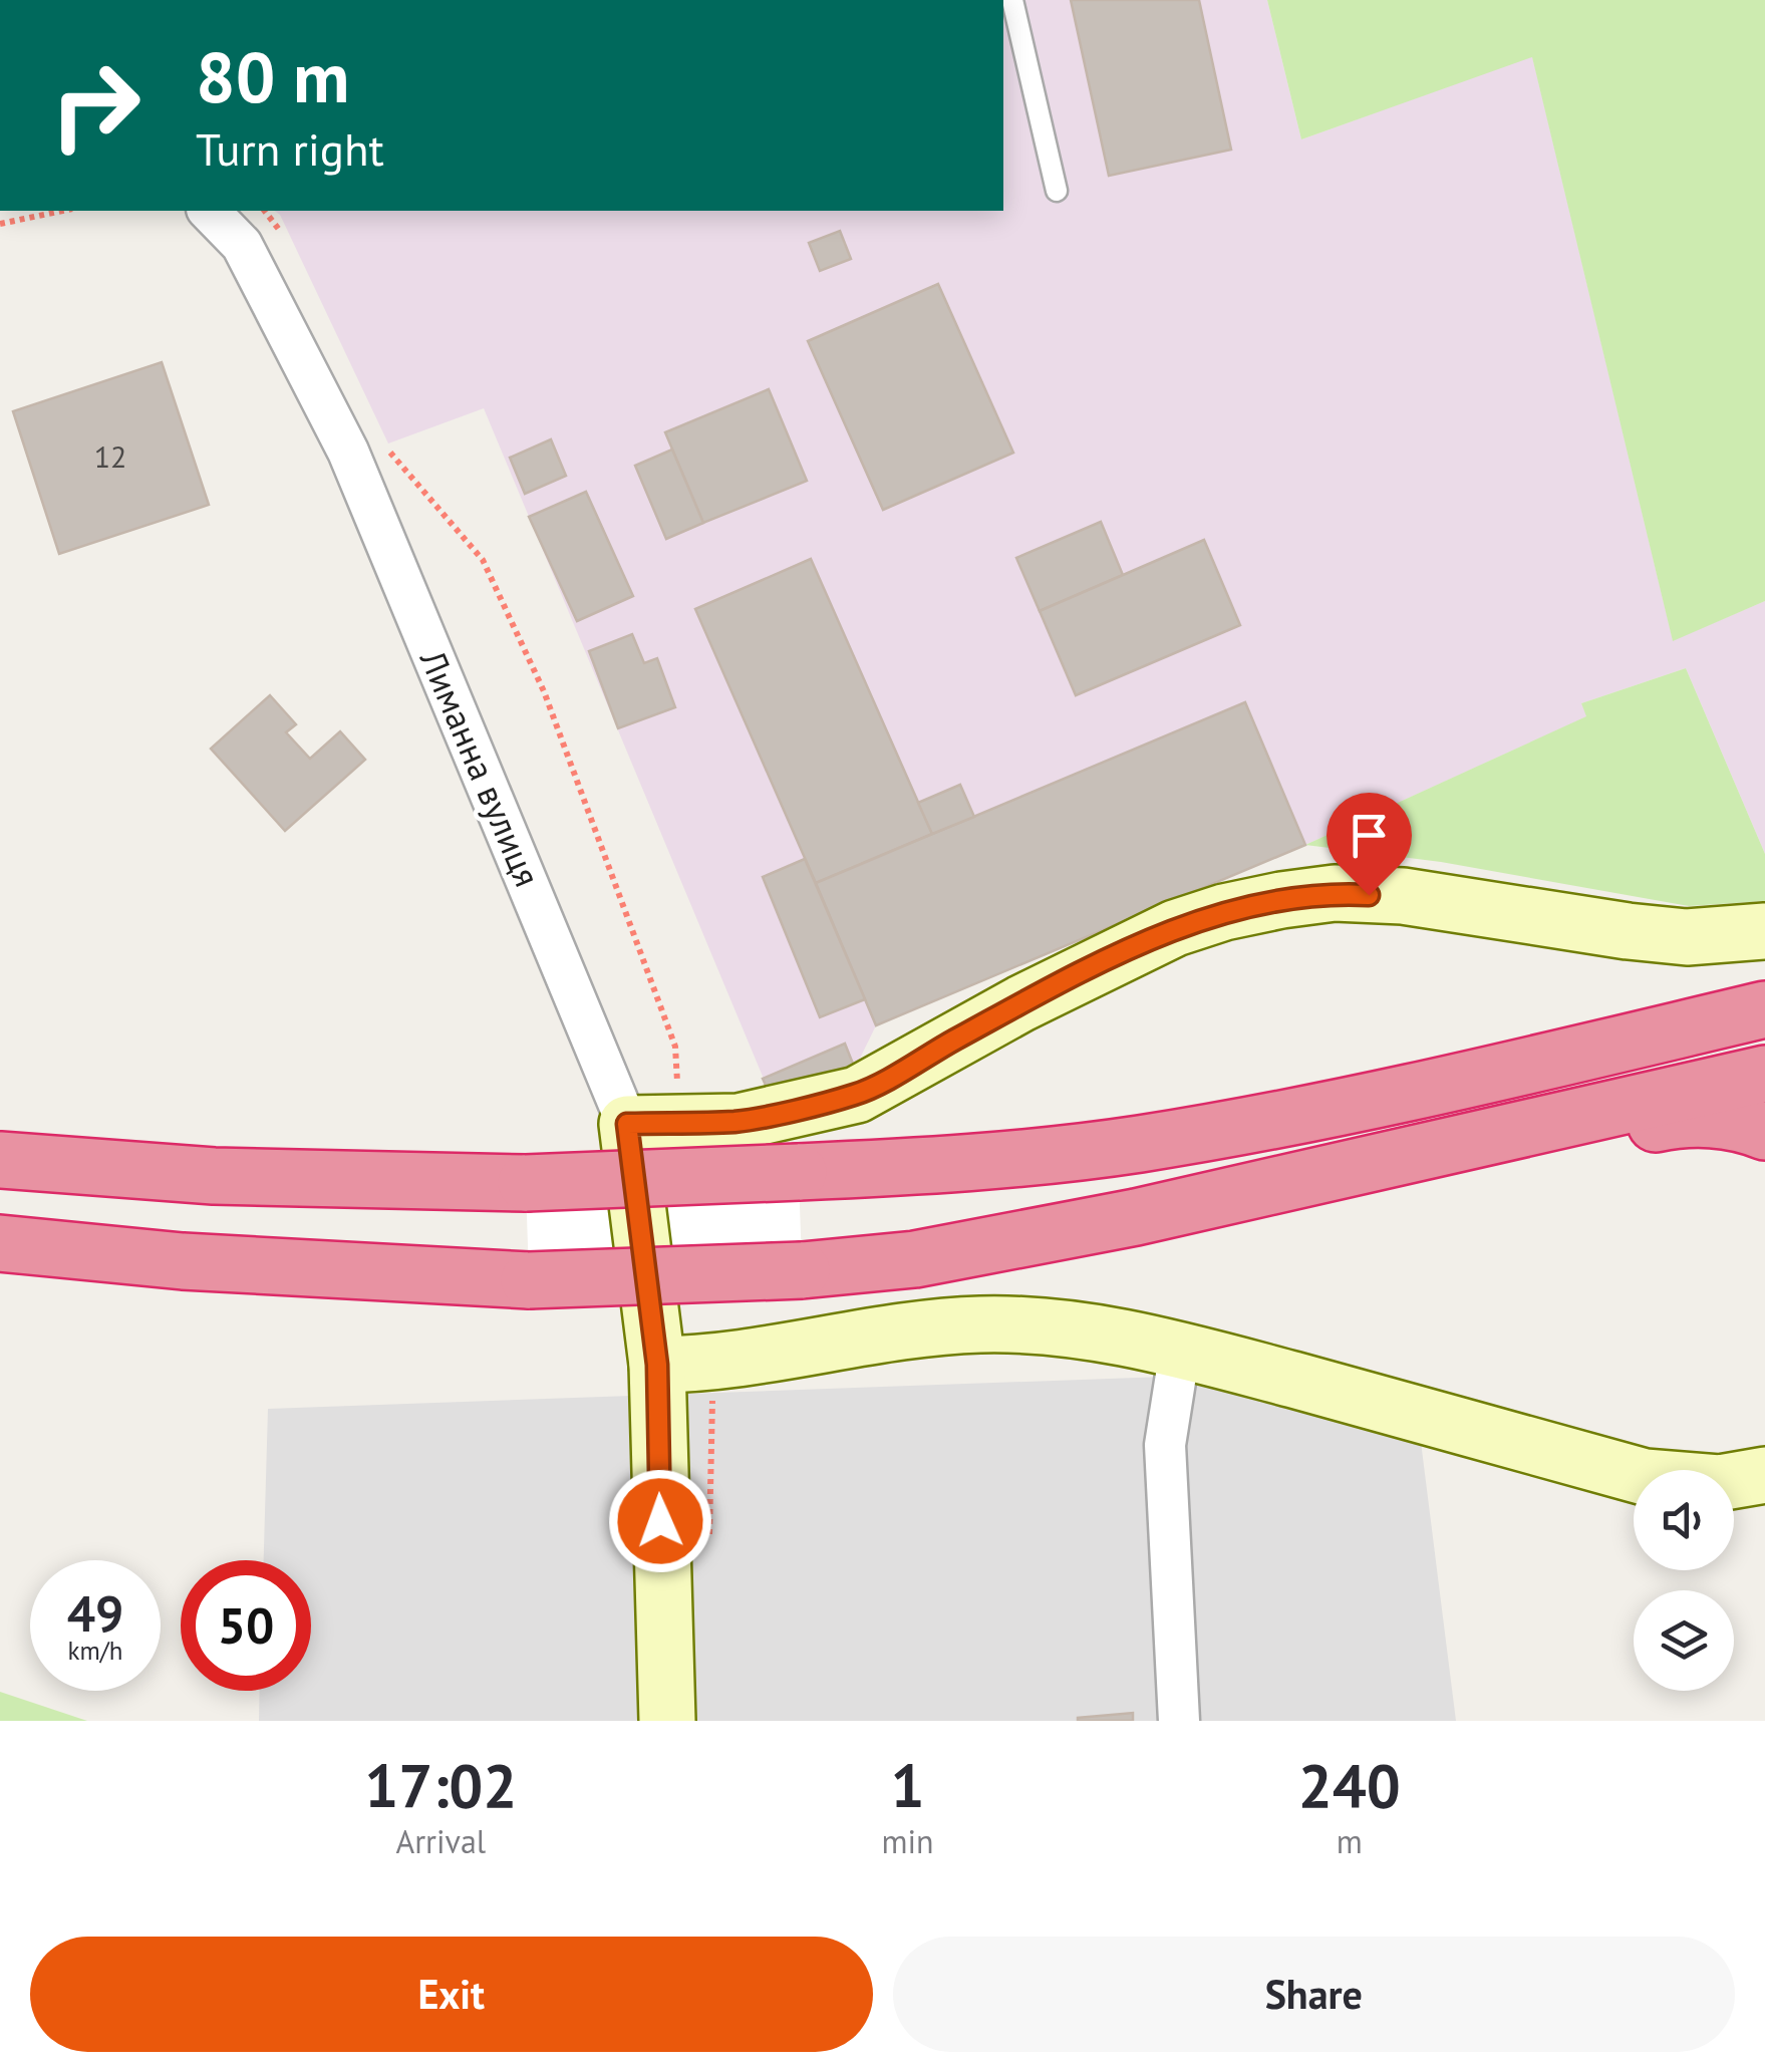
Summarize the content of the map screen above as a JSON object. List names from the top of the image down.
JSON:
{
  "streets": {
    "main road": ["Лиманна вулиця"]
  },
  "house_numbers": ["12"],
  "page": {
    "turn": ["80 m", "Turn right"],
    "speed": "49 km/h",
    "limit": "50",
    "eta": [
      "17:02",
      "Arrival",
      "1",
      "min",
      "240",
      "m"
    ],
    "buttons": ["Exit", "Share"]
  }
}
